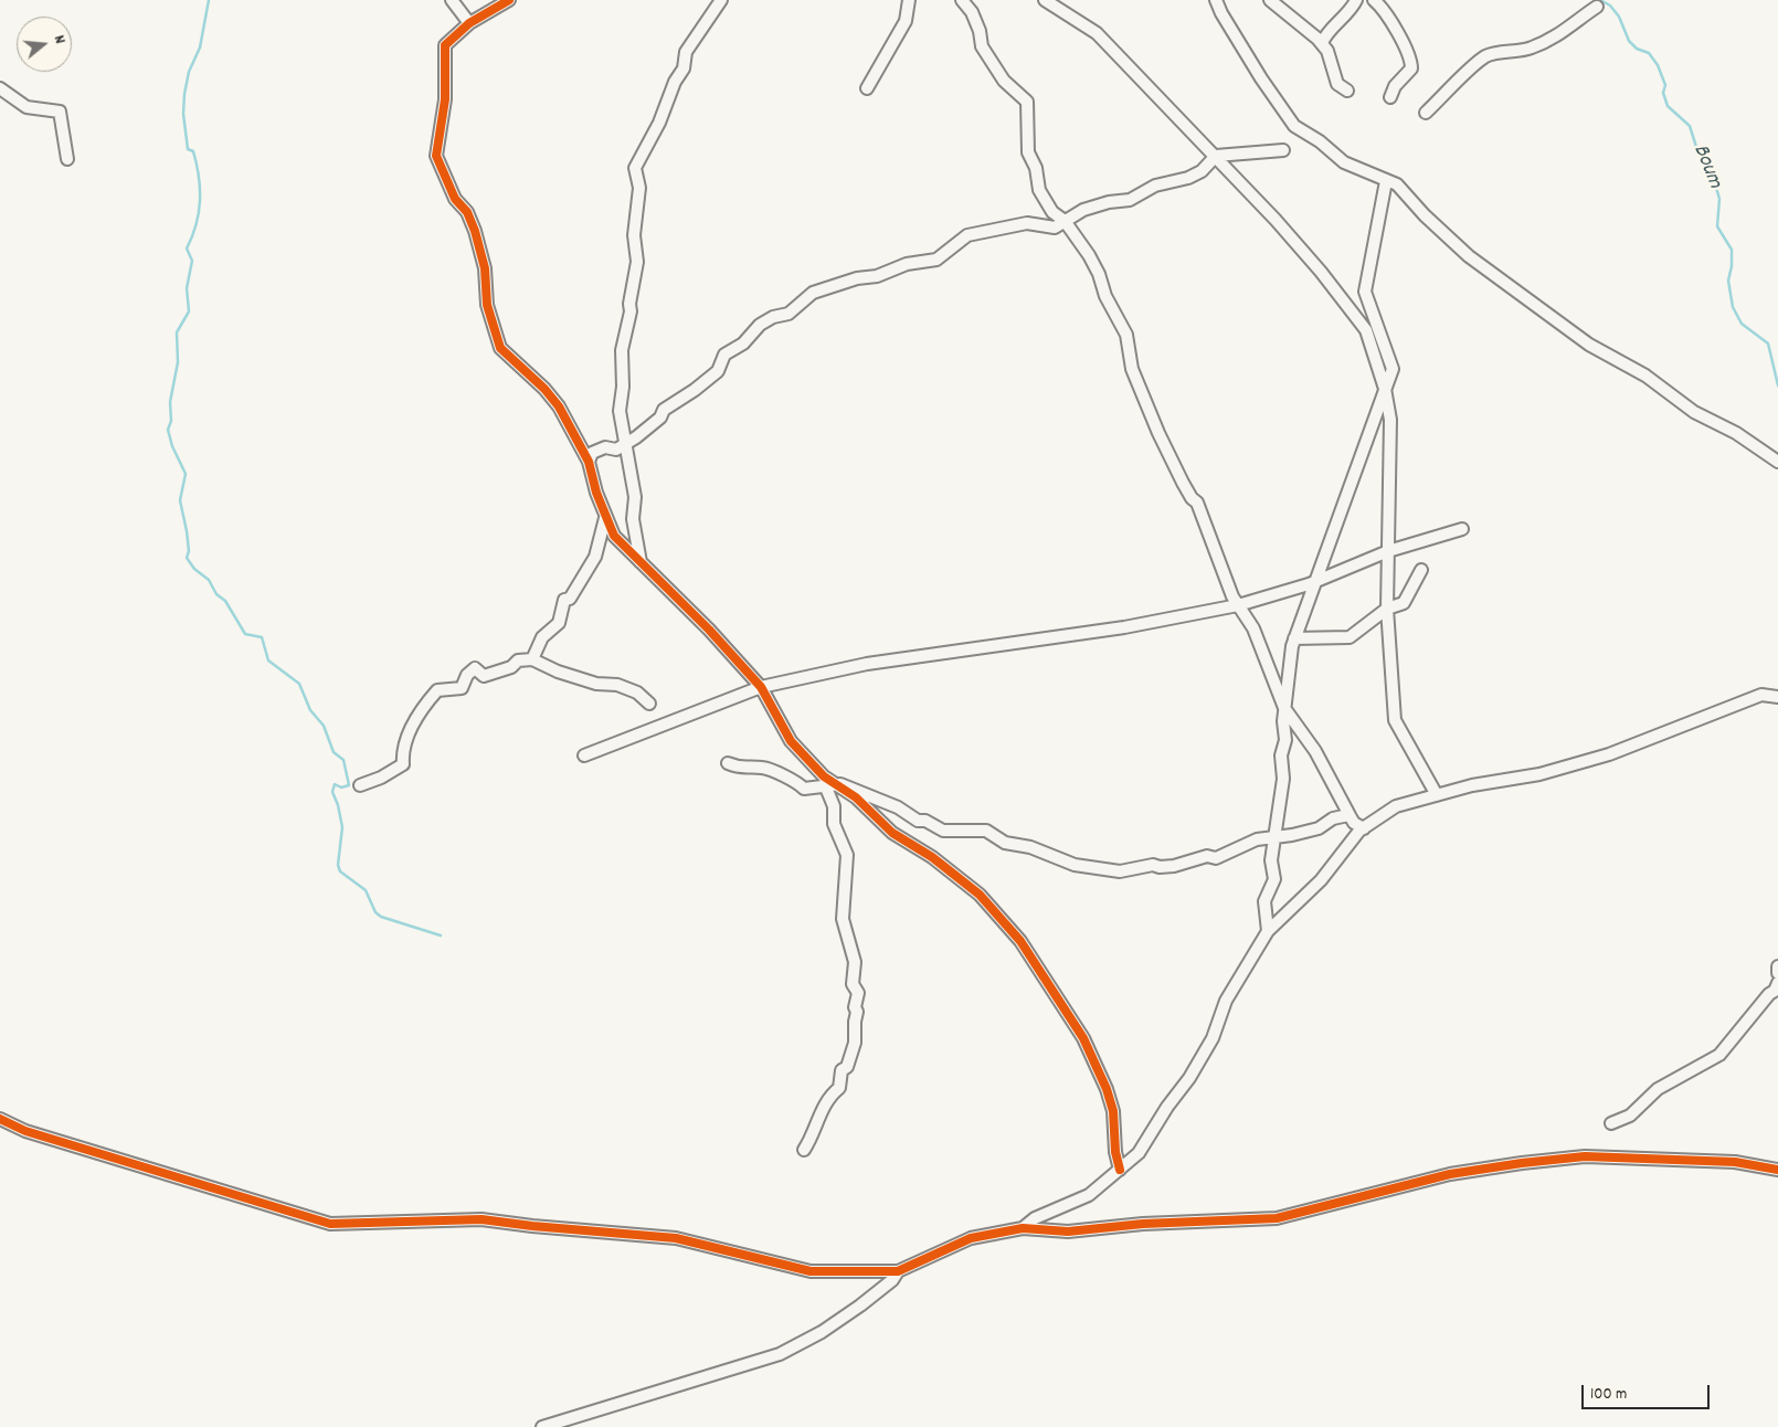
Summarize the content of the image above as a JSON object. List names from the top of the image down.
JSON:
{
  "water": ["Boum"],
  "scale_bar": "100 m",
  "north": "right"
}
